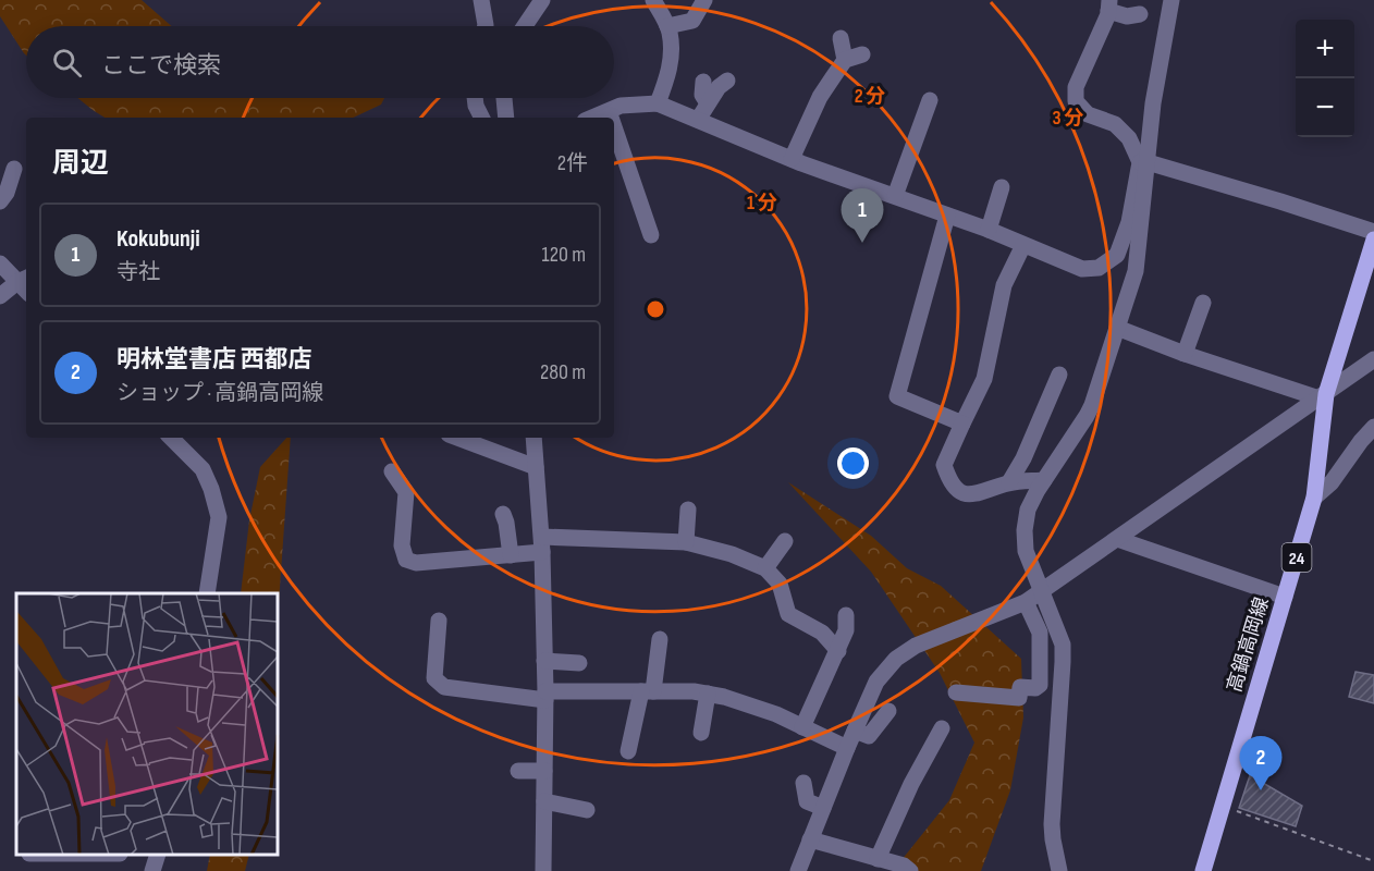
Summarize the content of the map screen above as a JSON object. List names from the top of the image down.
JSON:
{
  "streets": {
    "main road": ["24", "高鍋高岡線"]
  },
  "page": {
    "map_buttons": ["+", "−"],
    "search": "ここで検索",
    "heading": ["周辺", "2件"],
    "pins": ["1", "2"],
    "list": [
      {
        "mark": "1",
        "name": "Kokubunji",
        "note": "寺社",
        "value": "120 m"
      },
      {
        "mark": "2",
        "name": "明林堂書店 西都店",
        "note": "ショップ · 高鍋高岡線",
        "value": "280 m"
      }
    ]
  },
  "rings": ["2 分", "3 分", "1 分"]
}
